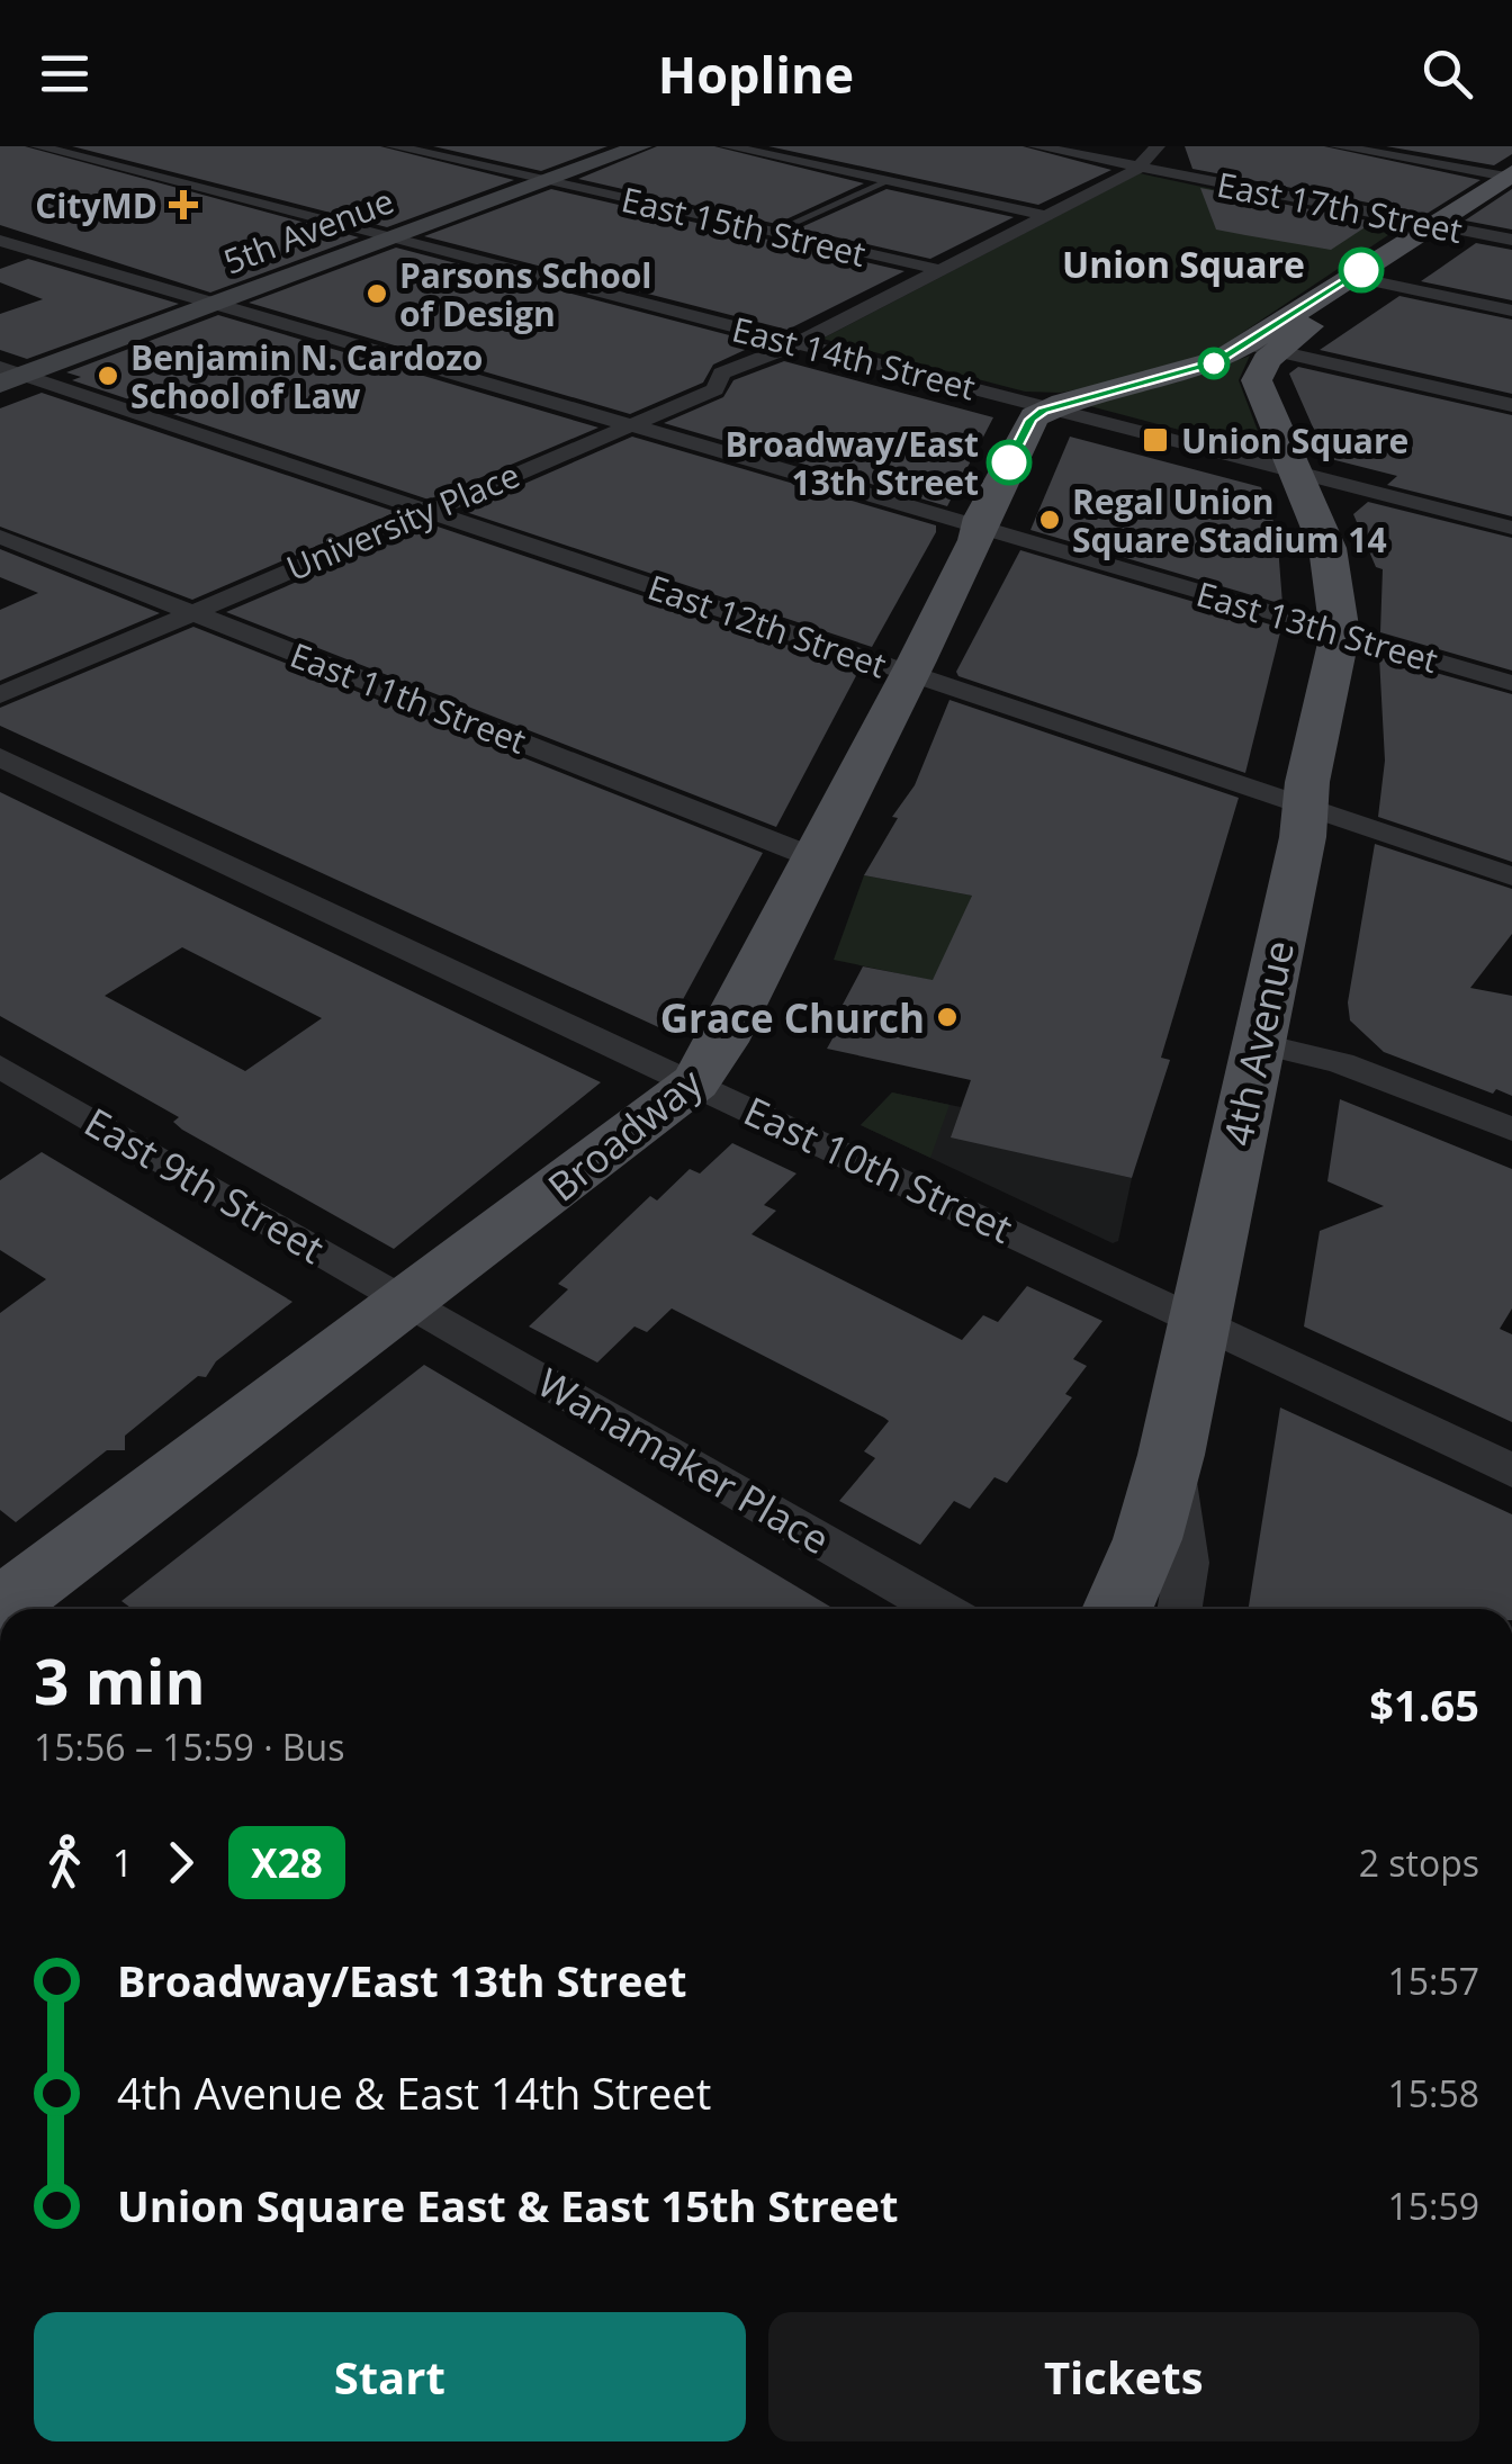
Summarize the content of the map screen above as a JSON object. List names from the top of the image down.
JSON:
{
  "streets": {
    "main road": ["5th Avenue", "4th Avenue", "Broadway"],
    "street": [
      "East 17th Street",
      "East 15th Street",
      "East 14th Street",
      "University Place",
      "East 12th Street",
      "East 13th Street",
      "East 11th Street",
      "East 10th Street",
      "East 9th Street",
      "Wanamaker Place"
    ]
  },
  "crossings": [
    ["East 17th Street", "University Place"],
    ["East 15th Street", "5th Avenue"],
    ["East 15th Street", "University Place"],
    ["5th Avenue", "East 14th Street"],
    ["5th Avenue", "East 12th Street"],
    ["5th Avenue", "East 13th Street"],
    ["East 14th Street", "University Place"],
    ["East 14th Street", "4th Avenue"],
    ["East 14th Street", "Broadway"],
    ["University Place", "East 12th Street"],
    ["University Place", "East 13th Street"],
    ["University Place", "East 11th Street"],
    ["East 12th Street", "4th Avenue"],
    ["East 12th Street", "Broadway"],
    ["East 13th Street", "4th Avenue"],
    ["East 13th Street", "Broadway"],
    ["East 11th Street", "Broadway"],
    ["4th Avenue", "East 10th Street"],
    ["Broadway", "East 10th Street"],
    ["Broadway", "East 9th Street"],
    ["Broadway", "Wanamaker Place"],
    ["East 9th Street", "Wanamaker Place"]
  ],
  "districts": ["Union Square"],
  "places": {
    "health": ["CityMD"],
    "other": [
      "Parsons School of Design",
      "Benjamin N. Cardozo School of Law",
      "Broadway/East 13th Street",
      "Regal Union Square Stadium 14",
      "Grace Church"
    ],
    "transit": ["Union Square"]
  },
  "lines": ["bus line X28"],
  "page": {
    "header": "Hopline",
    "heading": ["3 min", "15:56 – 15:59 · Bus", "$1.65"],
    "legs": ["1", "X28", "2 stops"],
    "list": [
      {
        "name": "Broadway/East 13th Street",
        "value": "15:57"
      },
      {
        "name": "4th Avenue & East 14th Street",
        "value": "15:58"
      },
      {
        "name": "Union Square East & East 15th Street",
        "value": "15:59"
      }
    ],
    "buttons": ["Start", "Tickets"]
  }
}
